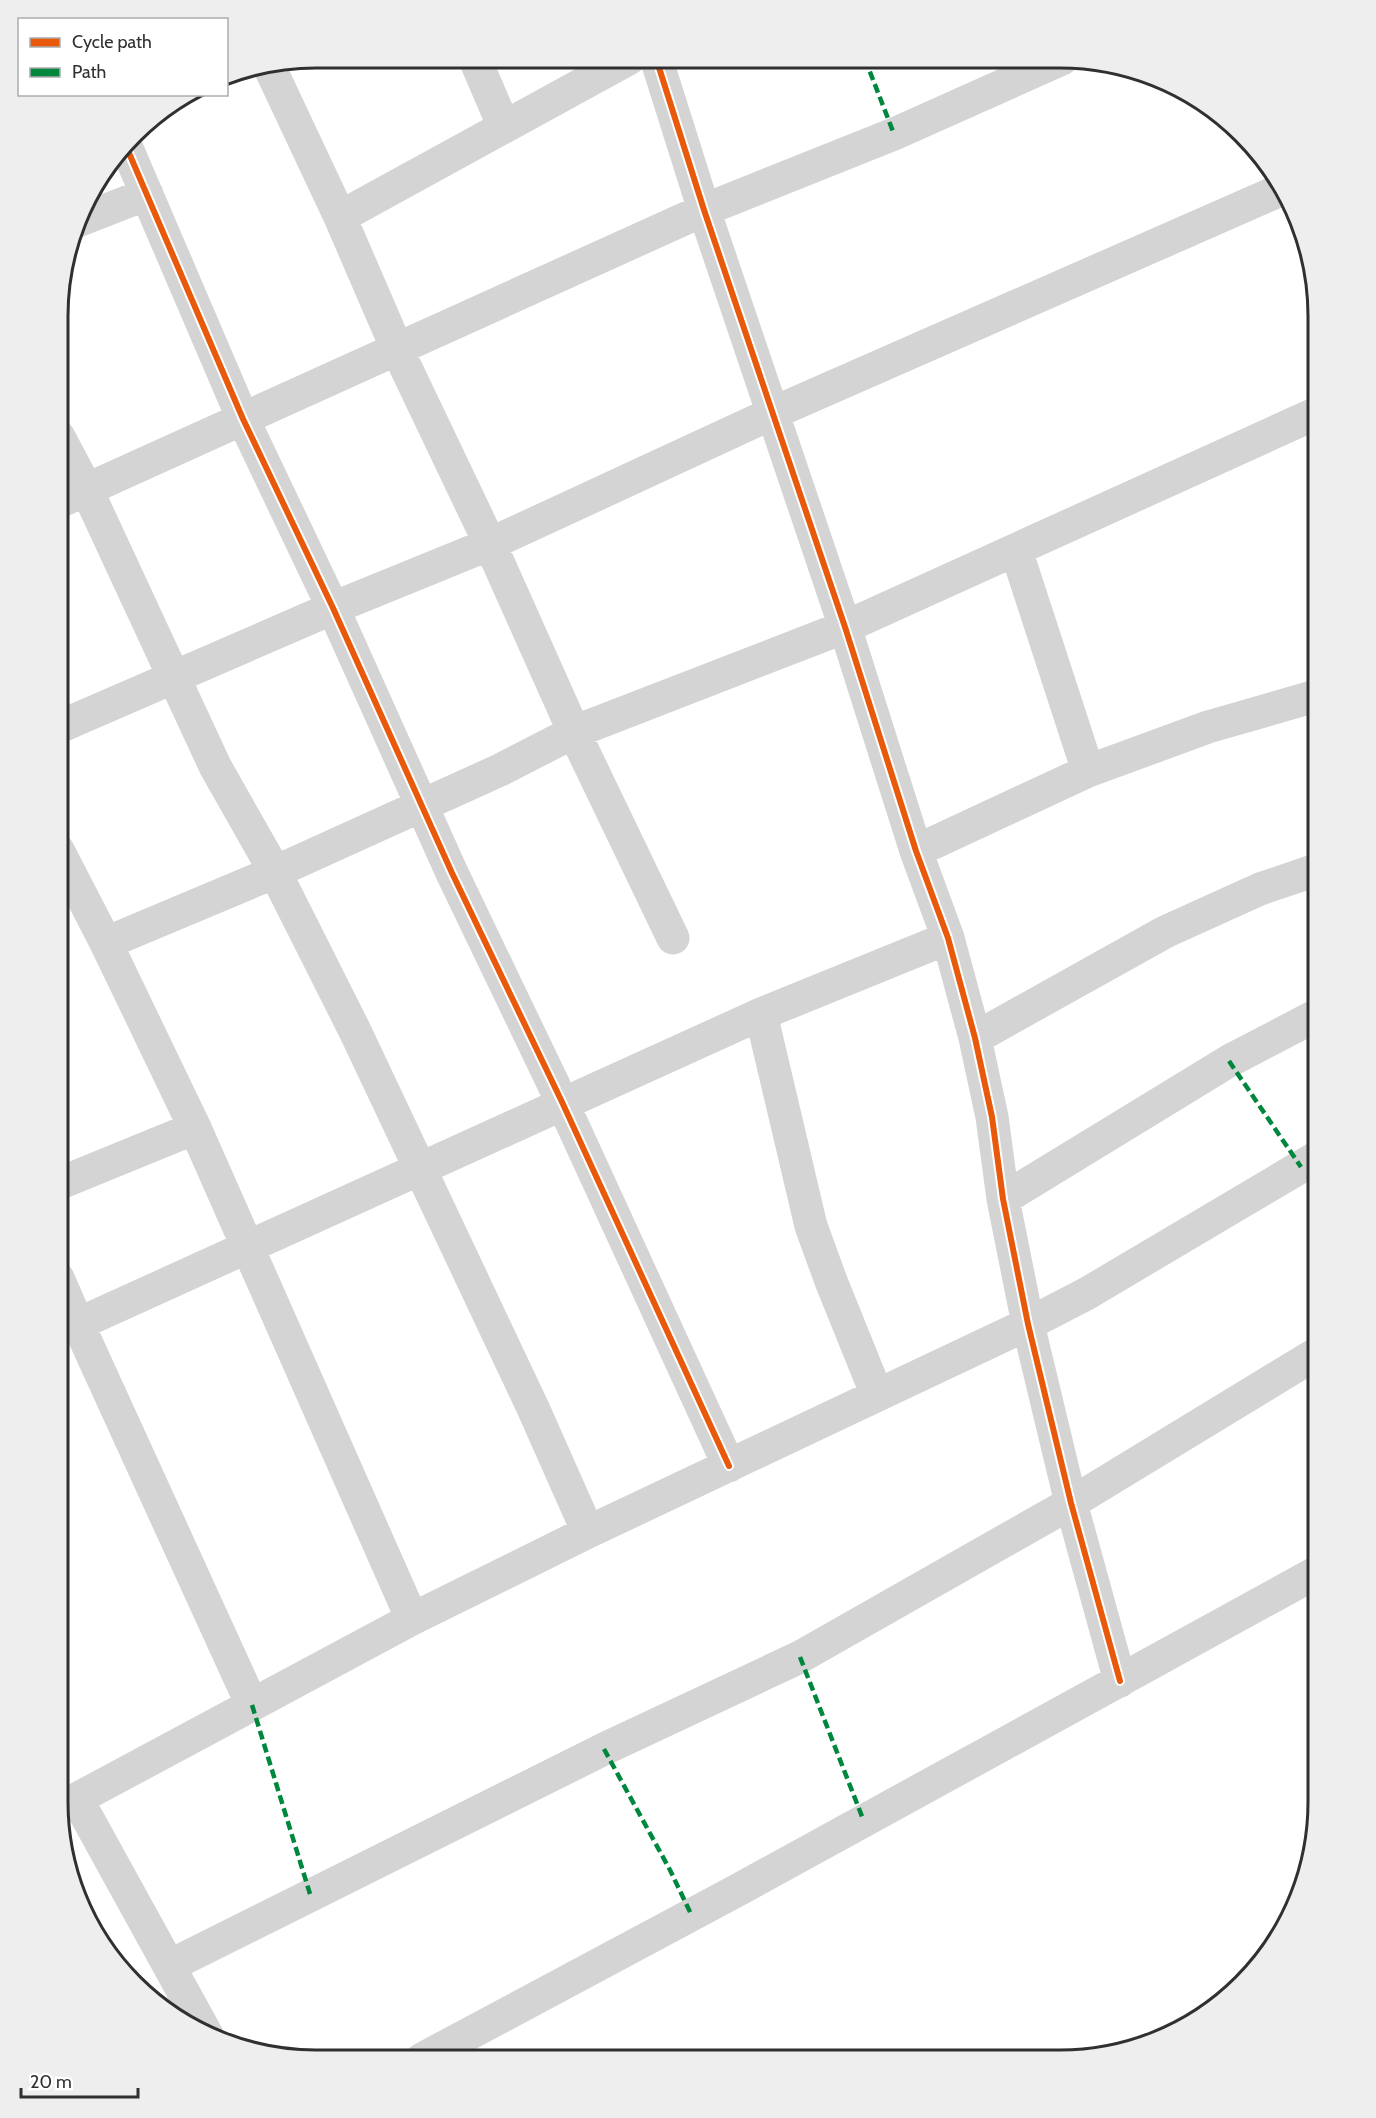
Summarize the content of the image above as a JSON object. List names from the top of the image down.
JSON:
{
  "legend": ["Cycle path", "Path"],
  "scale_bar": "20 m"
}
